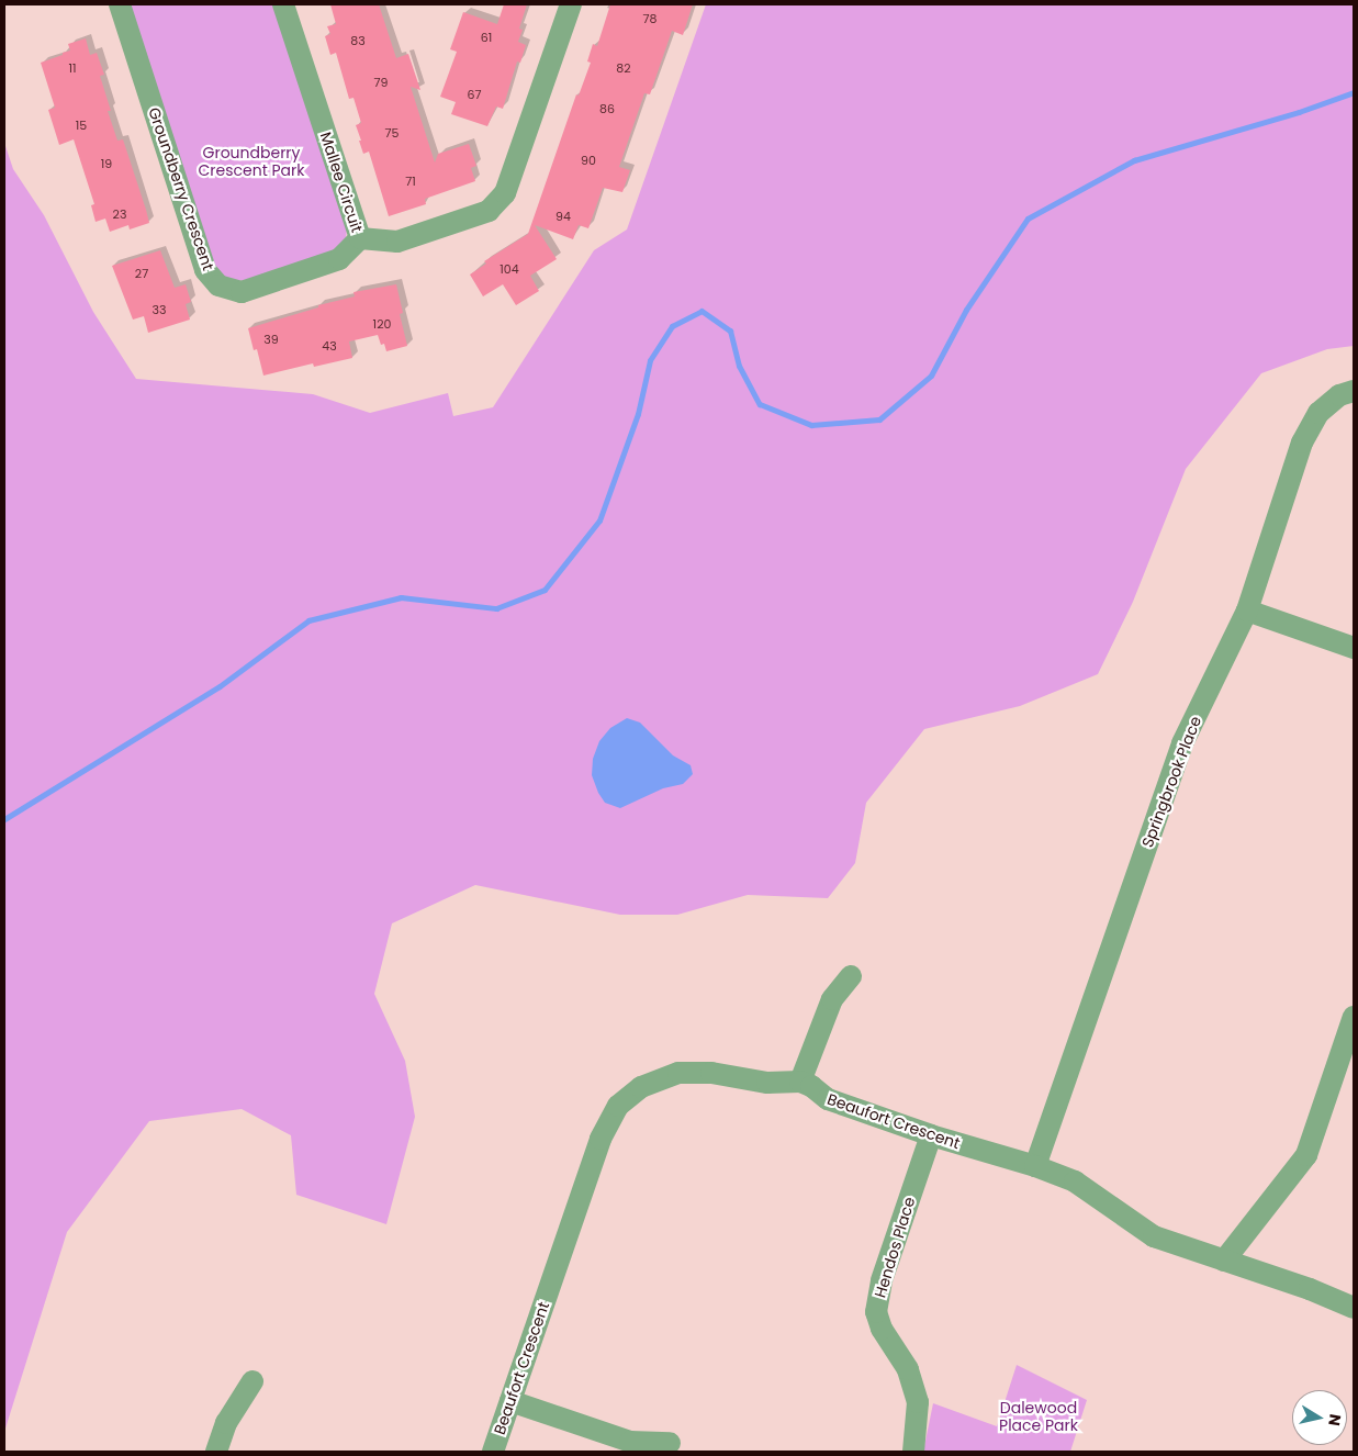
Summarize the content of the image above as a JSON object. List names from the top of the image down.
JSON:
{
  "streets": {
    "street": [
      "Mallee Circuit",
      "Groundberry Crescent",
      "Springbrook Place",
      "Beaufort Crescent",
      "Hendos Place"
    ]
  },
  "crossings": [
    ["Mallee Circuit", "Groundberry Crescent"],
    ["Springbrook Place", "Beaufort Crescent"],
    ["Beaufort Crescent", "Hendos Place"]
  ],
  "parks": ["Groundberry Crescent Park", "Dalewood Place Park"],
  "house_numbers": [
    "78",
    "61",
    "83",
    "11",
    "82",
    "79",
    "67",
    "86",
    "15",
    "75",
    "90",
    "19",
    "71",
    "23",
    "94",
    "104",
    "27",
    "33",
    "120",
    "39",
    "43"
  ],
  "north": "right"
}
